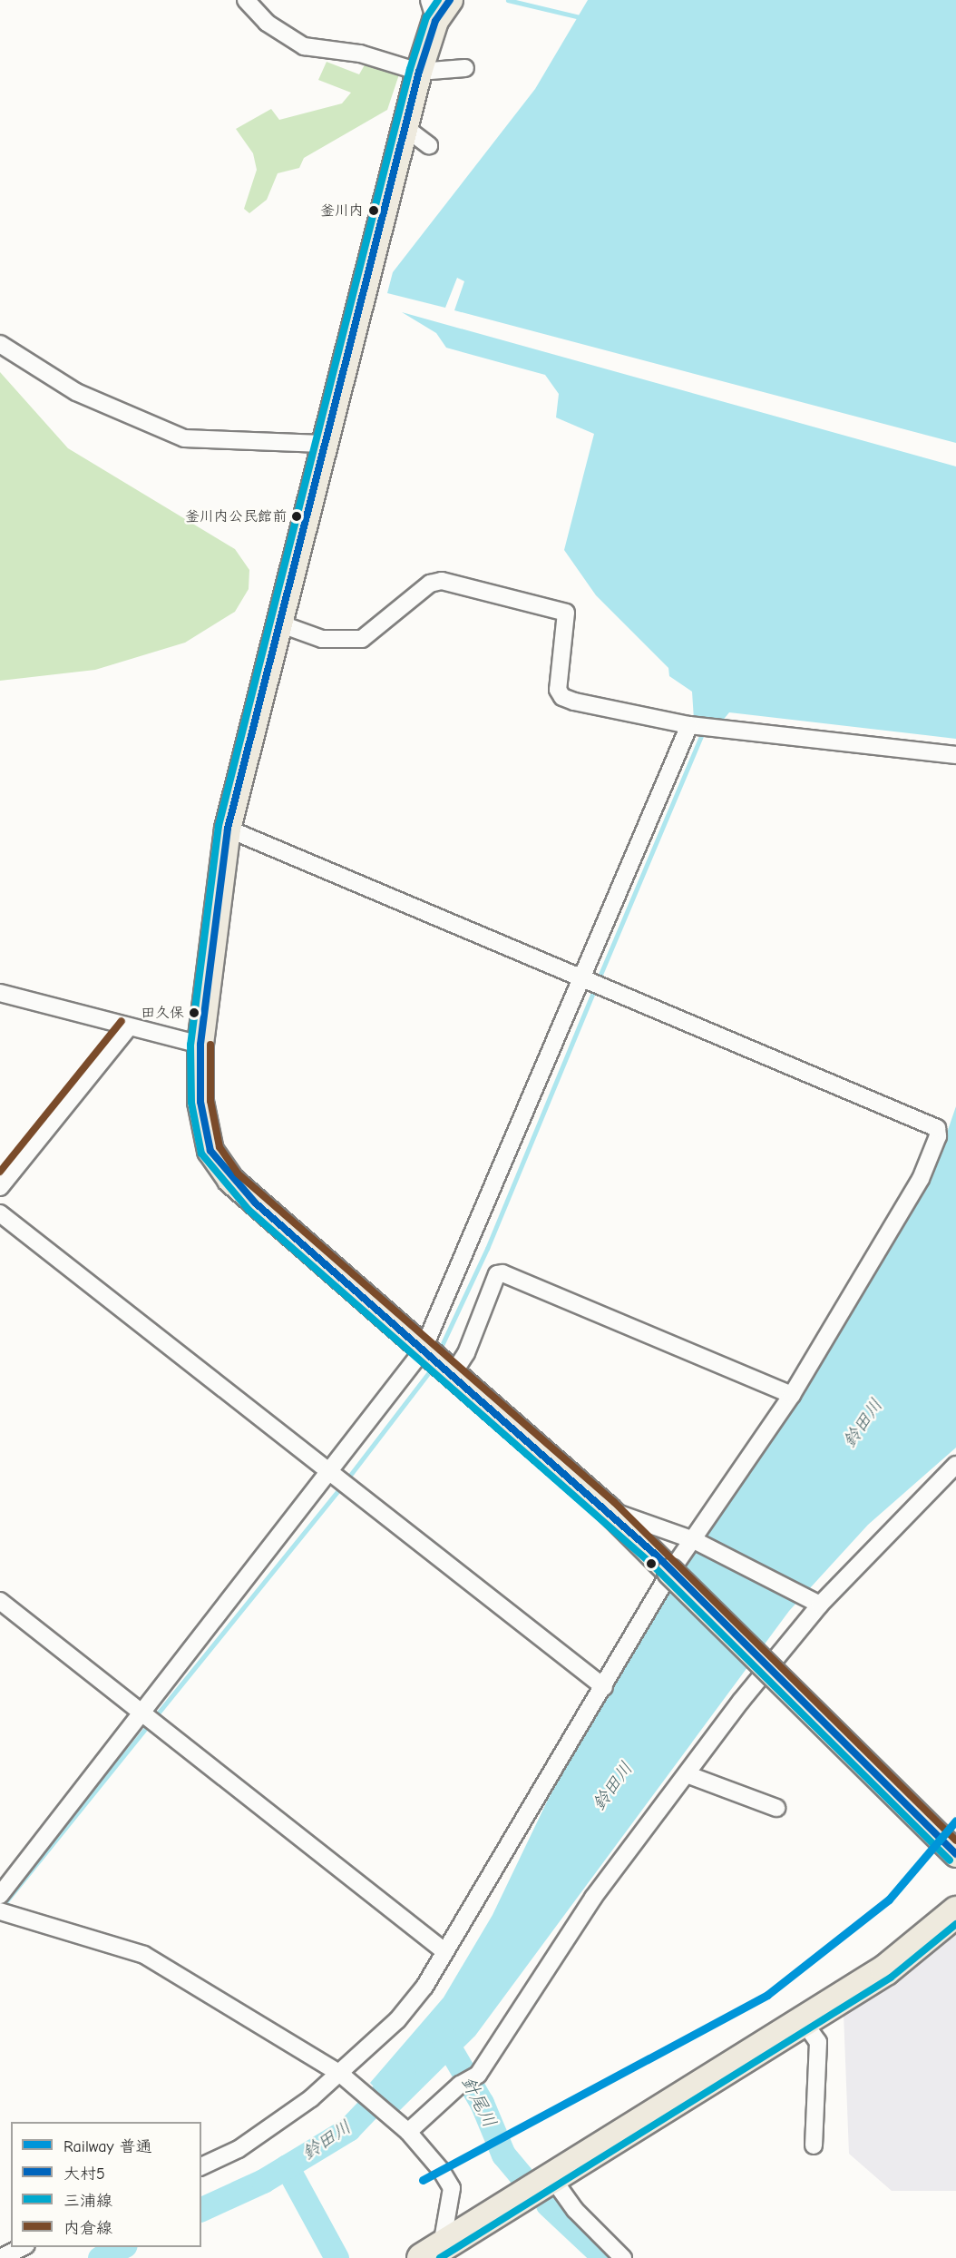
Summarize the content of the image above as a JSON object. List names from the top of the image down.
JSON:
{
  "water": ["鈴田川", "針尾川"],
  "places": ["釜川内", "釜川内公民館前", "田久保"],
  "lines": [
    "transit line 大村5",
    "transit line 三浦線",
    "transit line 内倉線",
    "rail line 普通"
  ],
  "legend": [
    "Railway 普通",
    "大村5",
    "三浦線",
    "内倉線"
  ]
}
